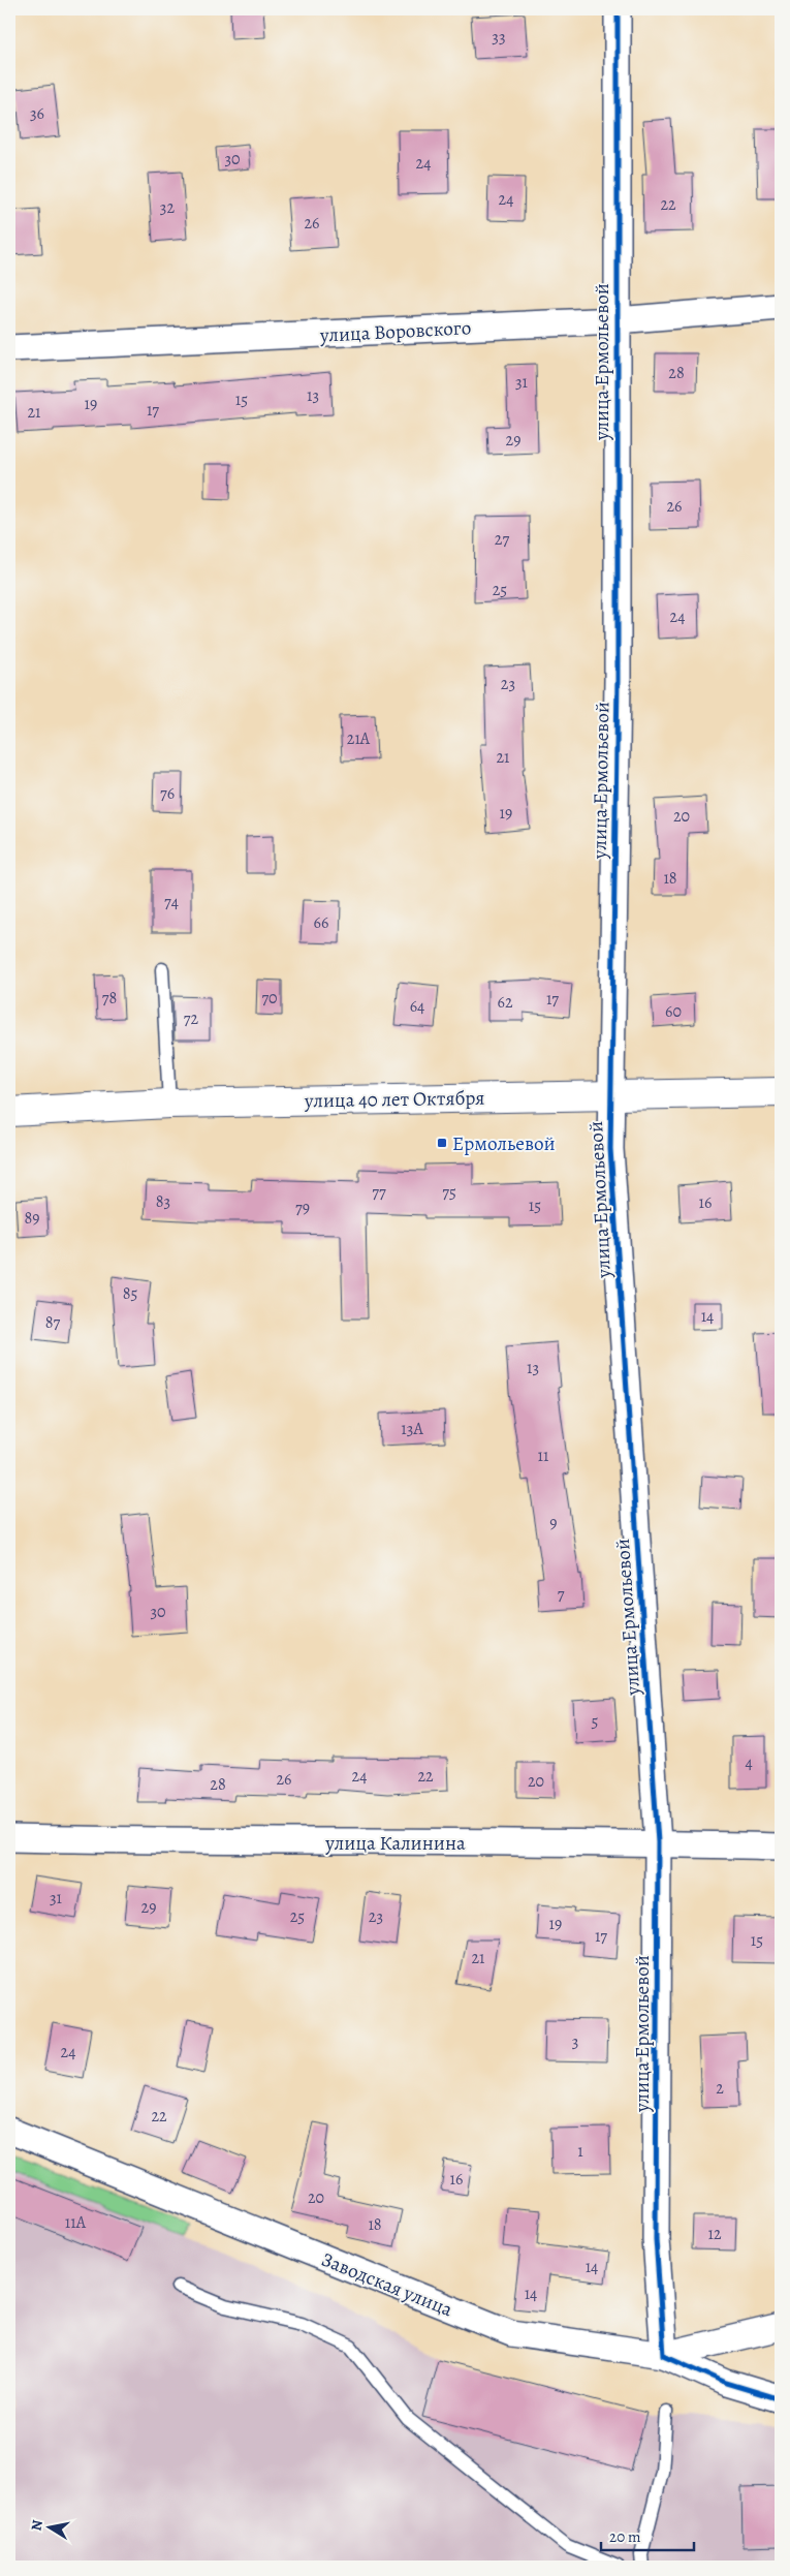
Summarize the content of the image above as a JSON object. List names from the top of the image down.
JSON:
{
  "streets": {
    "street": [
      "улица Воровского",
      "улица Ермольевой",
      "улица 40 лет Октября",
      "улица Калинина",
      "Заводская улица"
    ]
  },
  "crossings": [
    ["улица Воровского", "улица Ермольевой"],
    ["улица Ермольевой", "улица 40 лет Октября"],
    ["улица Ермольевой", "улица Калинина"],
    ["улица Ермольевой", "Заводская улица"]
  ],
  "places": {
    "transit": ["Ермольевой"]
  },
  "house_numbers": [
    "33",
    "36",
    "30",
    "24",
    "24",
    "22",
    "32",
    "26",
    "28",
    "31",
    "13",
    "15",
    "19",
    "17",
    "21",
    "29",
    "26",
    "27",
    "25",
    "24",
    "23",
    "21А",
    "21",
    "76",
    "19",
    "20",
    "18",
    "74",
    "66",
    "78",
    "70",
    "17",
    "62",
    "64",
    "60",
    "72",
    "77",
    "75",
    "83",
    "16",
    "15",
    "79",
    "89",
    "85",
    "14",
    "87",
    "13",
    "13А",
    "11",
    "9",
    "7",
    "30",
    "5",
    "4",
    "24",
    "22",
    "26",
    "20",
    "28",
    "31",
    "29",
    "25",
    "23",
    "19",
    "17",
    "15",
    "21",
    "3",
    "24",
    "2",
    "22",
    "1",
    "16",
    "20",
    "11А",
    "18",
    "12",
    "14",
    "14"
  ],
  "scale_bar": "20 m",
  "north": "left"
}
